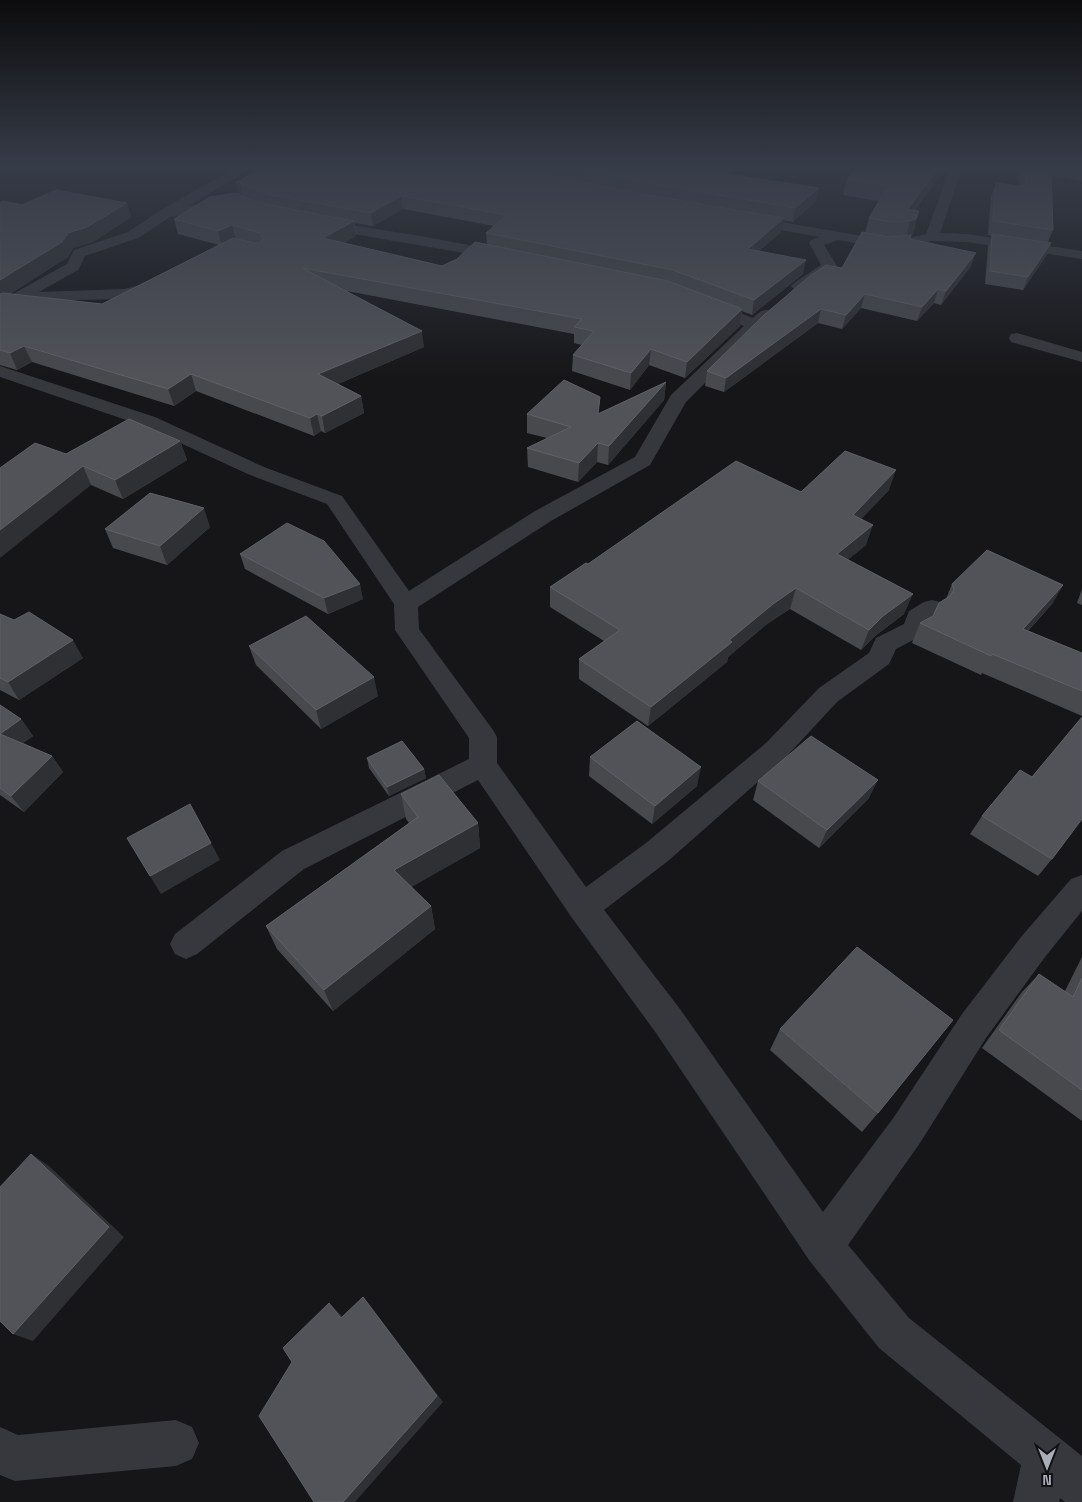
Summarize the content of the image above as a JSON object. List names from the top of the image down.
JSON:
{
  "north": "bottom"
}
